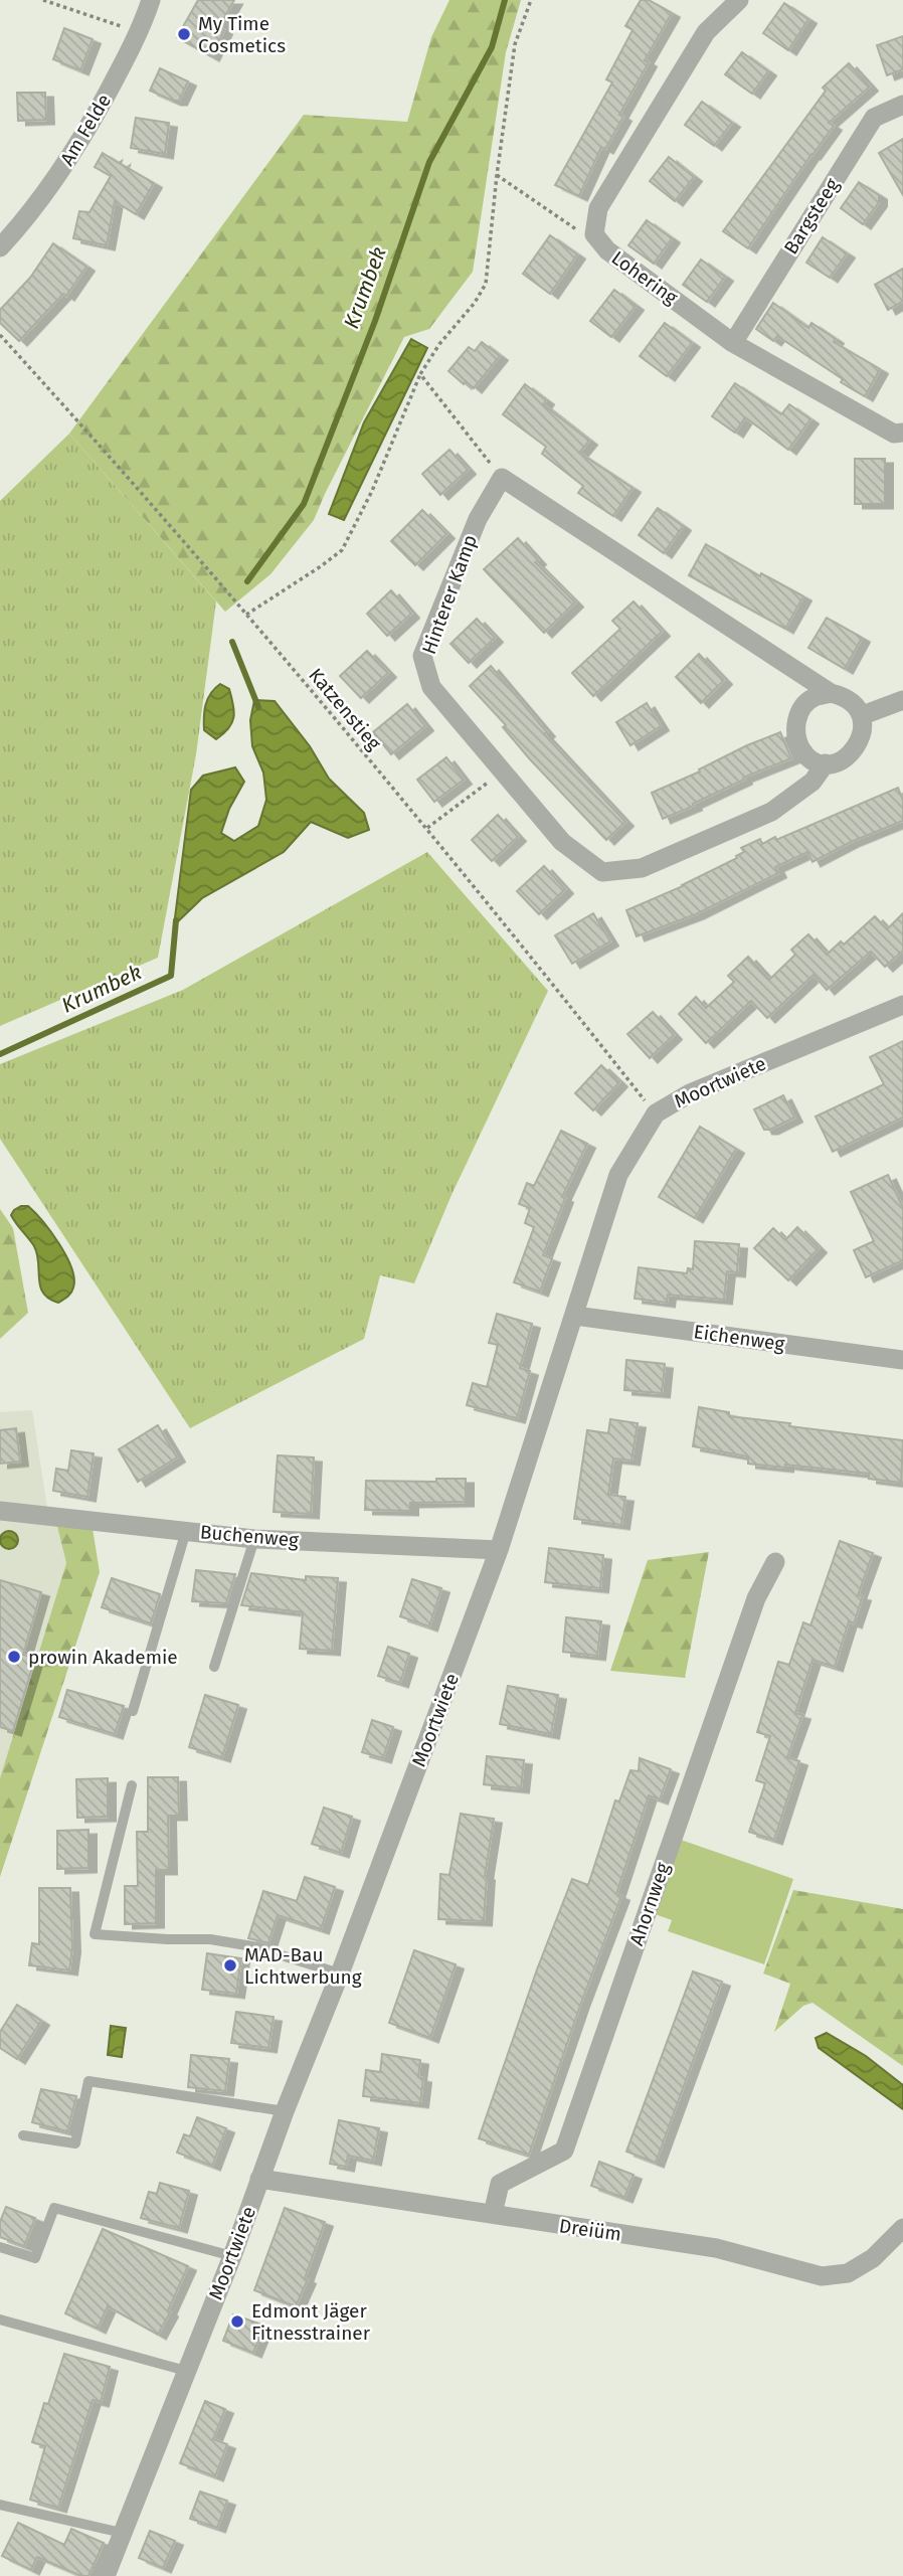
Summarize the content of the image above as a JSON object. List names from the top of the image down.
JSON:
{
  "streets": {
    "street": [
      "Am Felde",
      "Bargsteeg",
      "Lohering",
      "Hinterer Kamp",
      "Moortwiete",
      "Eichenweg",
      "Buchenweg",
      "Ahornweg",
      "Dreiüm"
    ],
    "path": ["Katzenstieg"]
  },
  "crossings": [
    ["Bargsteeg", "Lohering"],
    ["Katzenstieg", "Moortwiete"],
    ["Moortwiete", "Eichenweg"],
    ["Moortwiete", "Buchenweg"],
    ["Moortwiete", "Dreiüm"],
    ["Ahornweg", "Dreiüm"]
  ],
  "water": ["Krumbek"],
  "places": [
    "My Time Cosmetics",
    "prowin Akademie",
    "MAD-Bau Lichtwerbung",
    "Edmont Jäger Fitnesstrainer"
  ]
}
